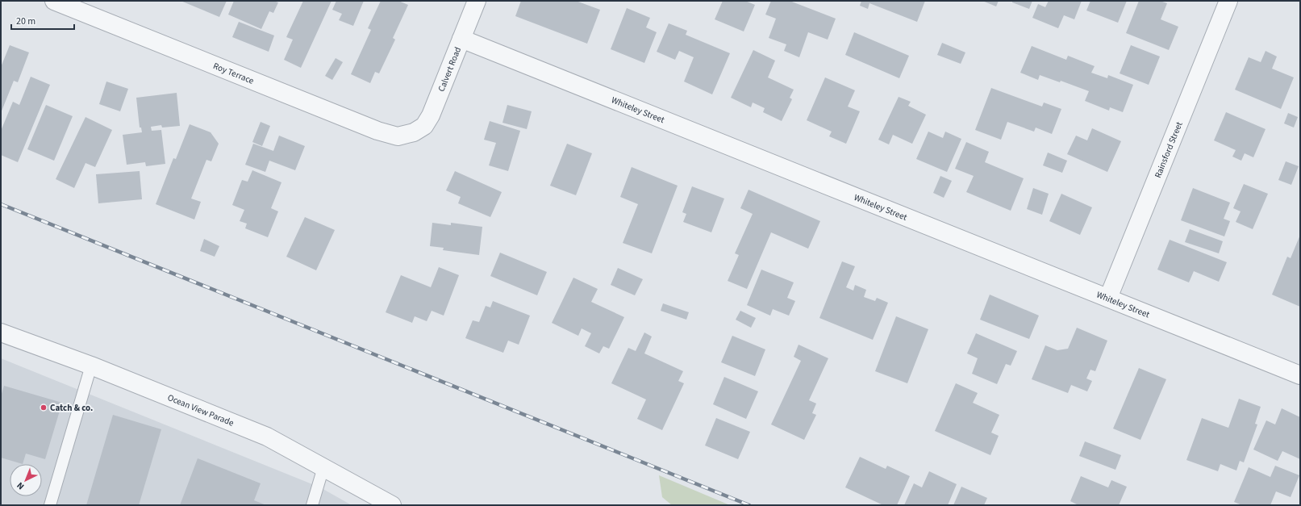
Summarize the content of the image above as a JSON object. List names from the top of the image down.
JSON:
{
  "streets": {
    "street": [
      "Calvert Road",
      "Roy Terrace",
      "Whiteley Street",
      "Rainsford Street",
      "Ocean View Parade"
    ]
  },
  "crossings": [
    ["Calvert Road", "Roy Terrace"],
    ["Calvert Road", "Whiteley Street"],
    ["Whiteley Street", "Rainsford Street"]
  ],
  "places": ["Catch & co."],
  "scale_bar": "20 m",
  "north": "bottom left"
}
